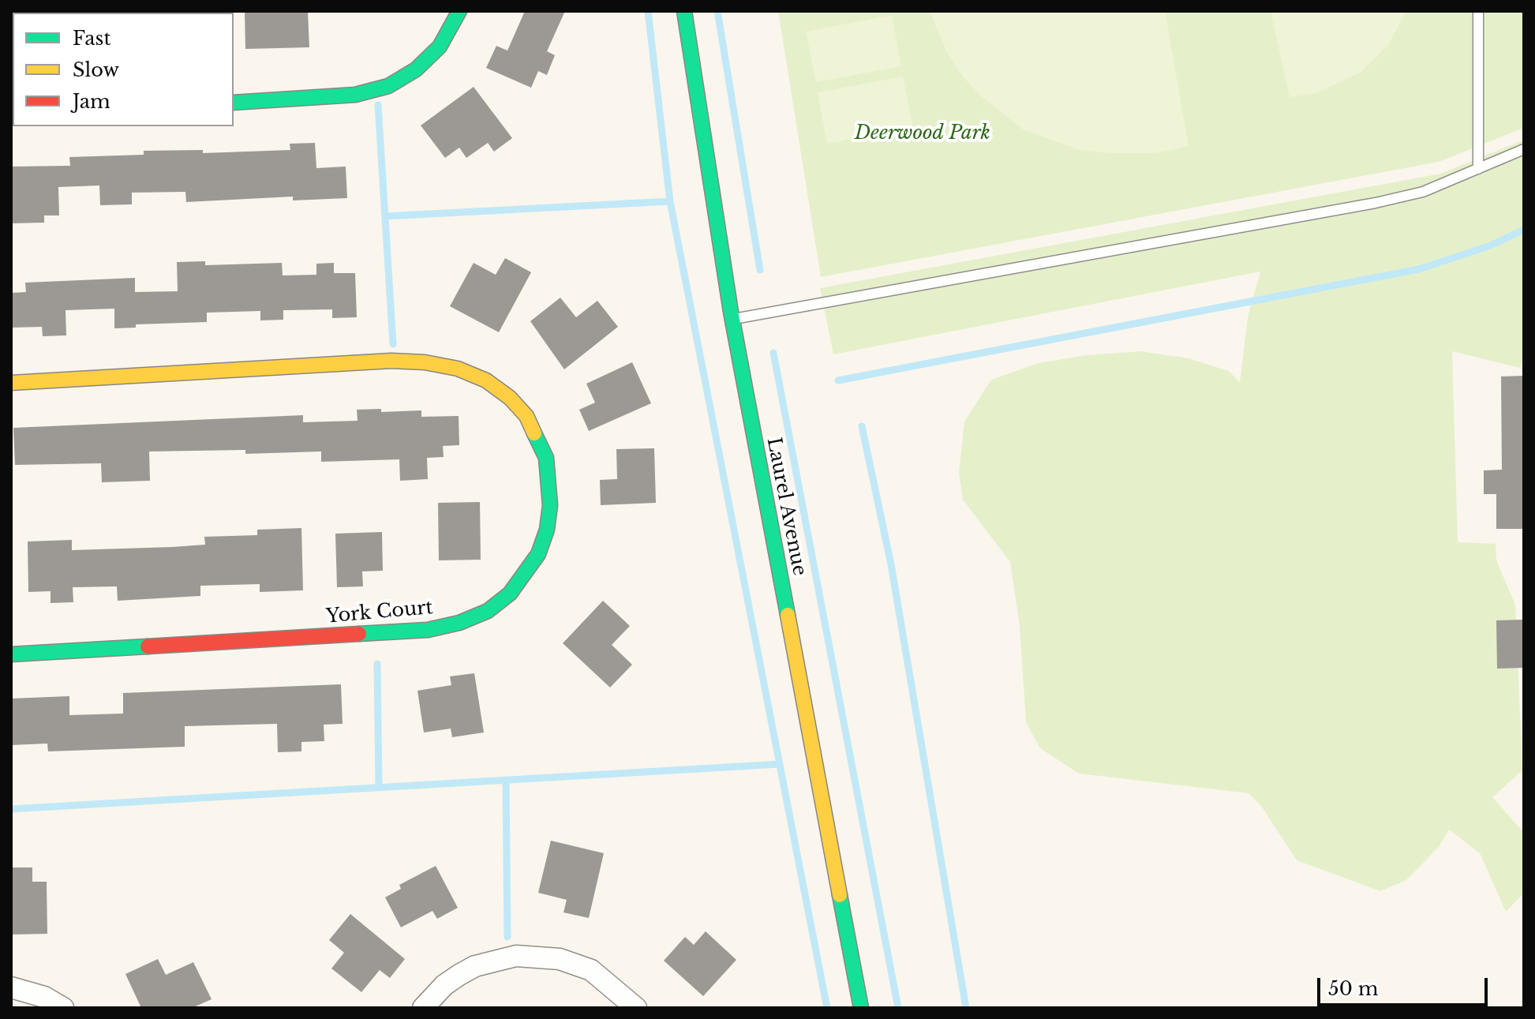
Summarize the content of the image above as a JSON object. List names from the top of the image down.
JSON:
{
  "streets": {
    "street": ["Laurel Avenue", "York Court"]
  },
  "parks": ["Deerwood Park"],
  "legend": ["Fast", "Slow", "Jam"],
  "scale_bar": "50 m"
}
